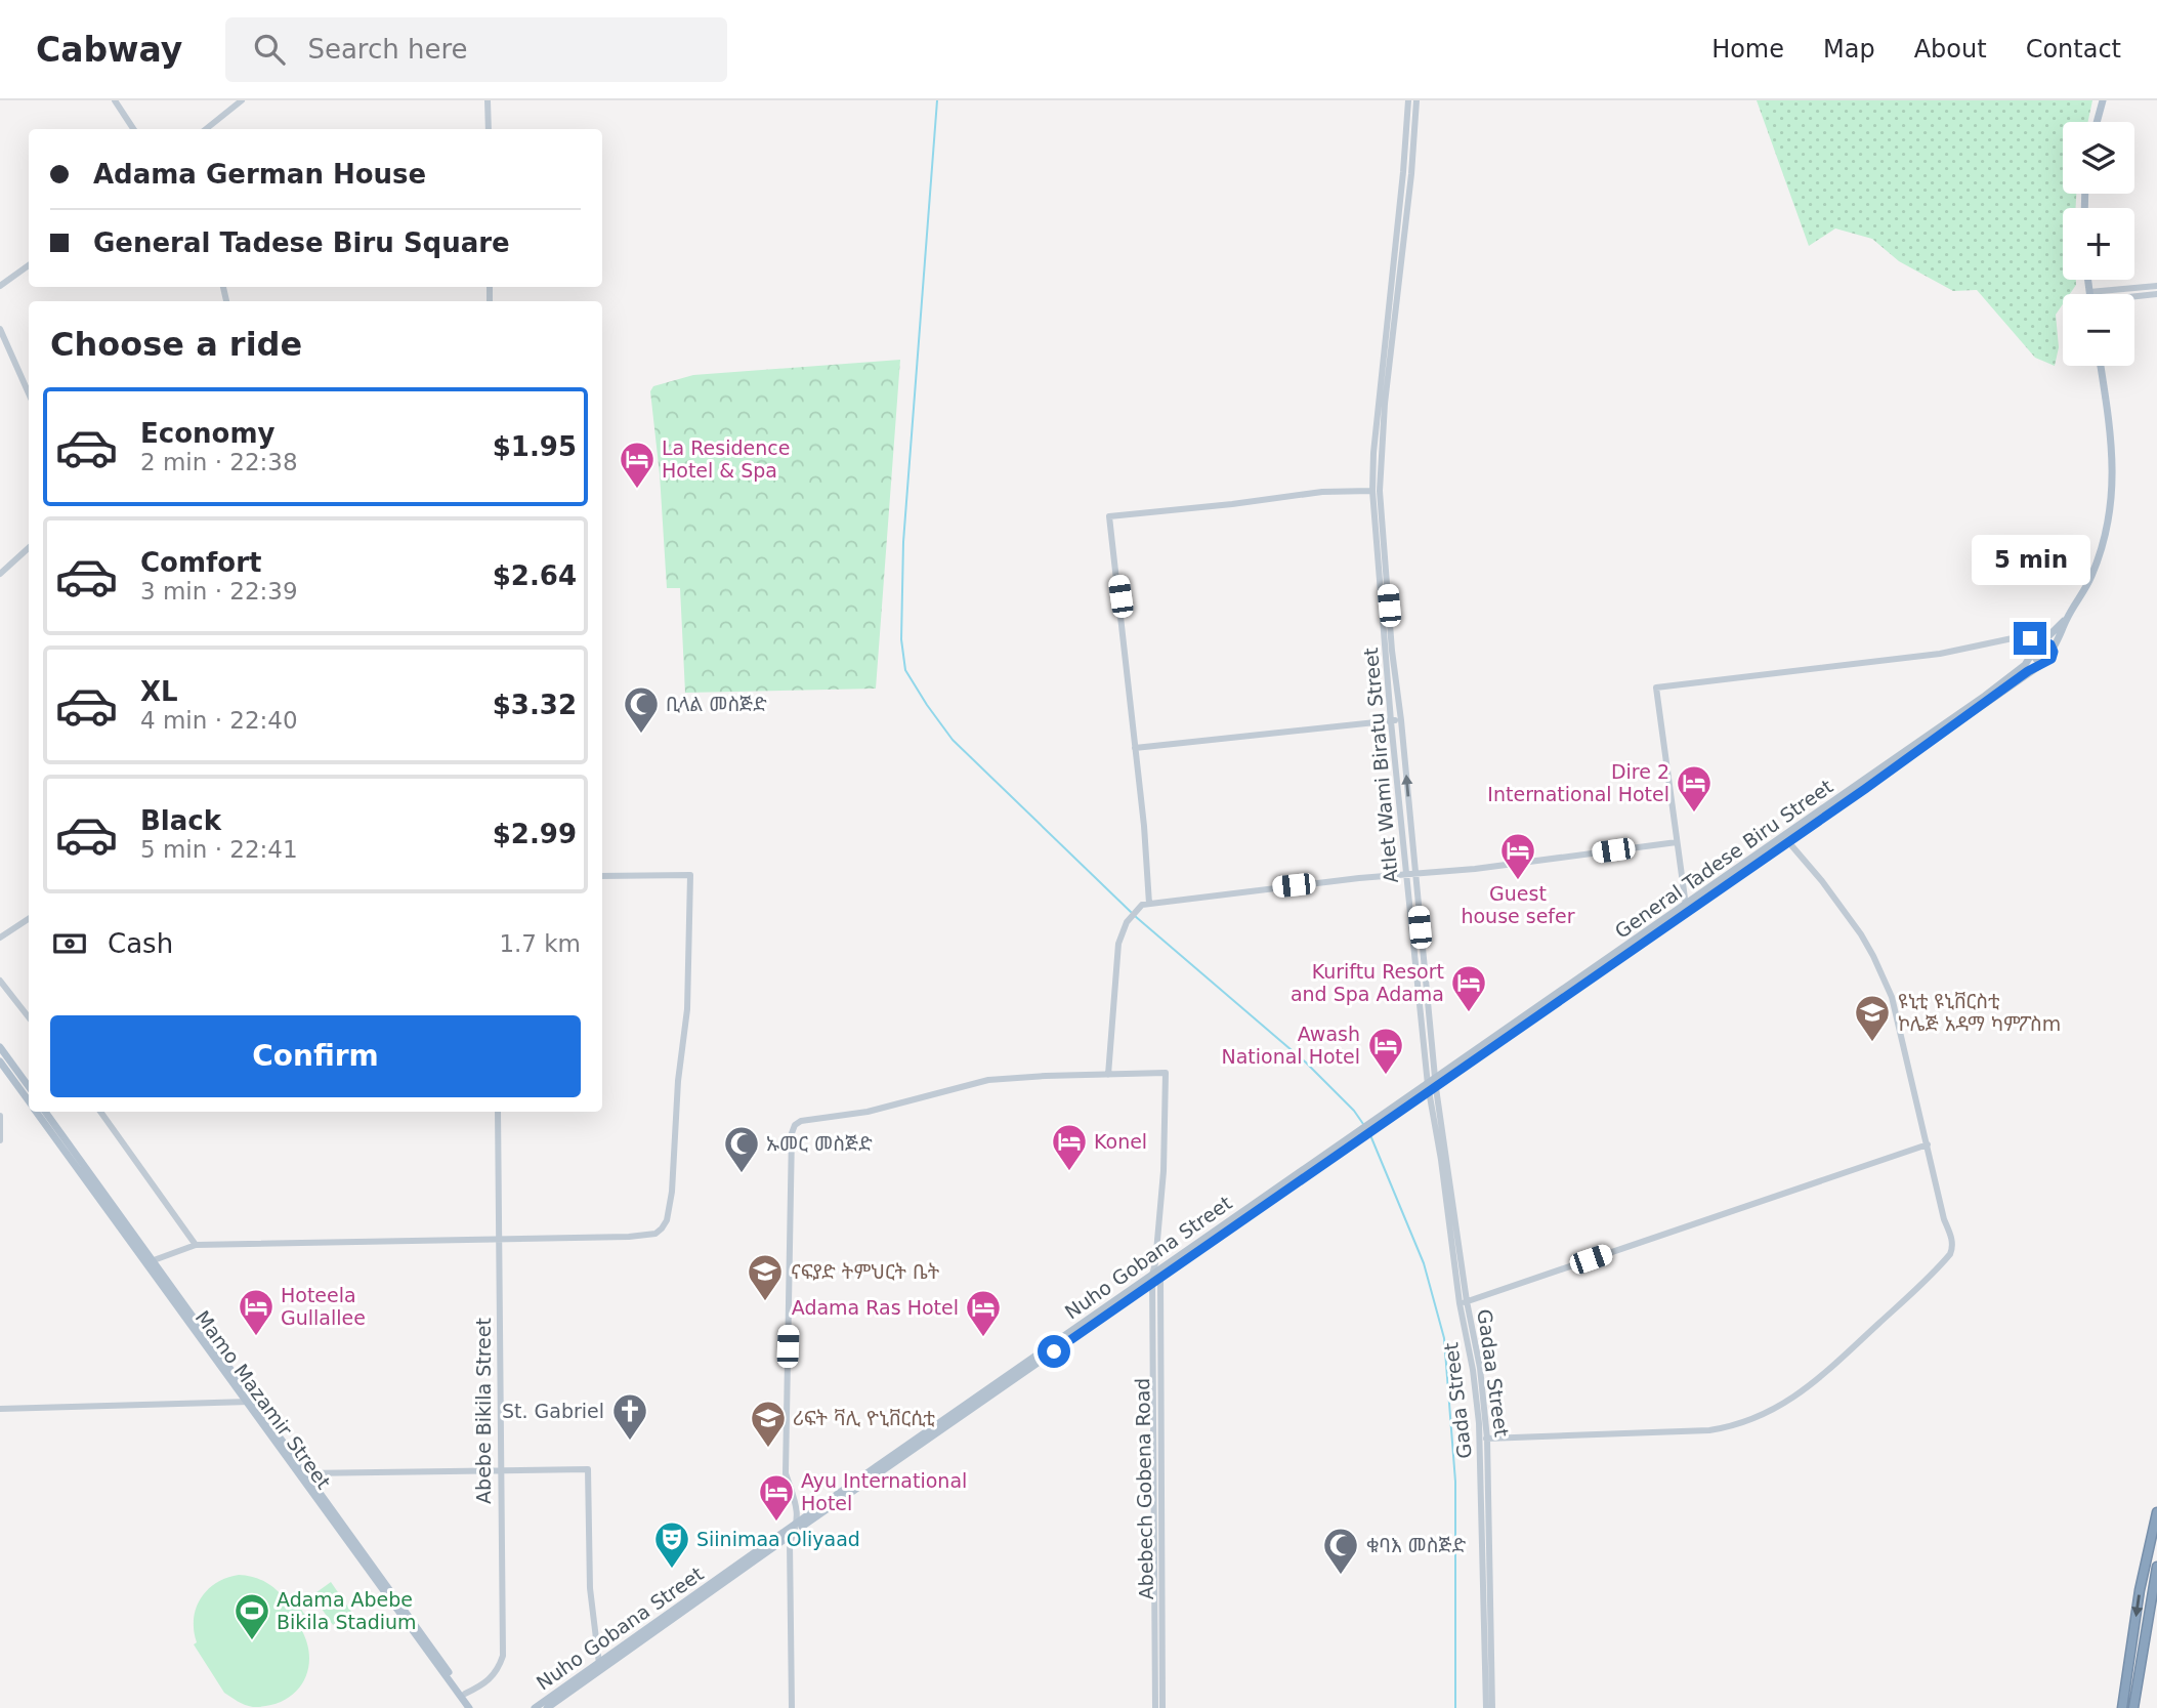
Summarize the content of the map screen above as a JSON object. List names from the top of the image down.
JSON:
{
  "streets": {
    "main road": ["General Tadese Biru Street", "Nuho Gobana Street", "Mamo Mazamir Street"],
    "street": [
      "Atlet Wami Biratu Street",
      "Gadaa Street",
      "Gada Street",
      "Abebe Bikila Street",
      "Abebech Gobena Road"
    ]
  },
  "crossings": [
    ["Atlet Wami Biratu Street", "General Tadese Biru Street"],
    ["General Tadese Biru Street", "Nuho Gobana Street"],
    ["Nuho Gobana Street", "Abebech Gobena Road"],
    ["Gadaa Street", "Gada Street"],
    ["Mamo Mazamir Street", "Abebe Bikila Street"]
  ],
  "places": {
    "hotel": [
      "La Residence Hotel & Spa",
      "Dire 2 International Hotel",
      "Guest house sefer",
      "Kuriftu Resort and Spa Adama",
      "Awash National Hotel",
      "Konel",
      "Hoteela Gullallee",
      "Adama Ras Hotel",
      "Ayu International Hotel"
    ],
    "mosque": ["ቢላል መስጅድ", "ኡመር መስጅድ", "ቁባእ መስጅድ"],
    "school or university": ["ዩኒቲ ዩኒቨርስቲ ኮሌጅ አዳማ ካምፖስm", "ናፍያድ ትምህርት ቤት", "ሪፍት ቫሊ ዮኒቨርሲቲ"],
    "church": ["St. Gabriel"],
    "theatre": ["Siinimaa Oliyaad"],
    "sports": ["Adama Abebe Bikila Stadium"]
  },
  "page": {
    "header": "Cabway",
    "search": "Search here",
    "nav": [
      "Home",
      "Map",
      "About",
      "Contact"
    ],
    "map_buttons": ["+", "−"],
    "banner": ["Adama German House", "General Tadese Biru Square"],
    "heading": "Choose a ride",
    "list": [
      {
        "name": "Economy",
        "note": "2 min · 22:38",
        "value": "$1.95"
      },
      {
        "name": "Comfort",
        "note": "3 min · 22:39",
        "value": "$2.64"
      },
      {
        "name": "XL",
        "note": "4 min · 22:40",
        "value": "$3.32"
      },
      {
        "name": "Black",
        "note": "5 min · 22:41",
        "value": "$2.99"
      }
    ],
    "bubble": "5 min",
    "pay": ["Cash", "1.7 km"],
    "buttons": "Confirm"
  }
}
